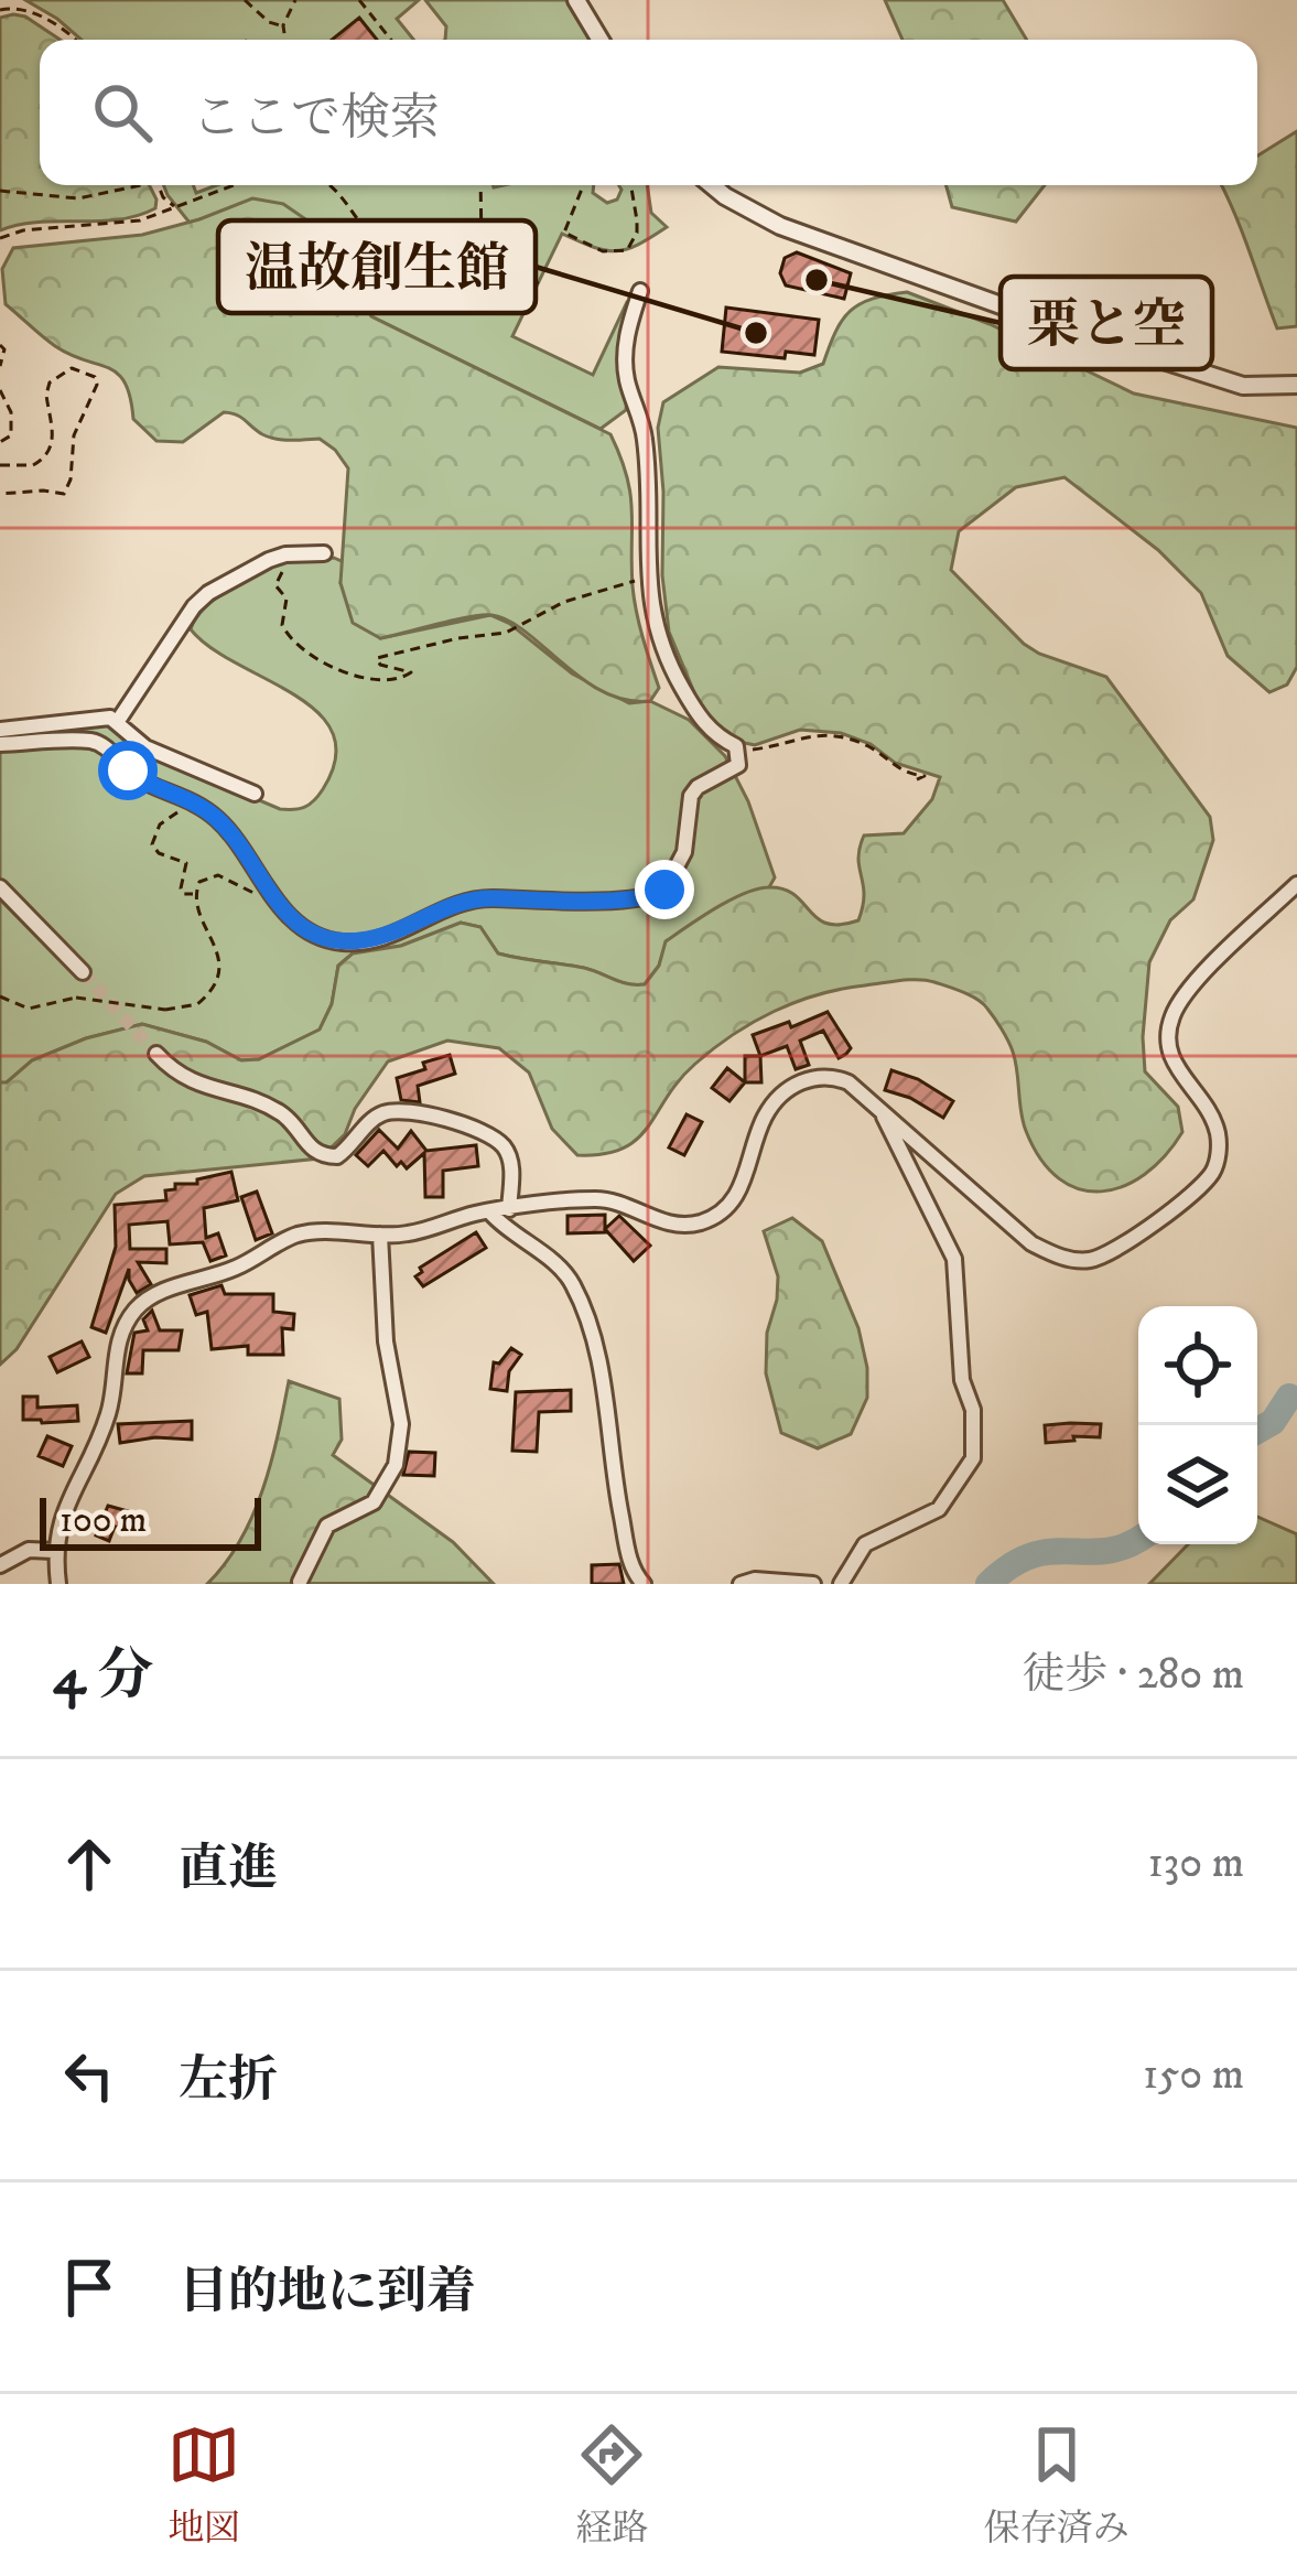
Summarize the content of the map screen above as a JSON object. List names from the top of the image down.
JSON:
{
  "places": ["栗と空", "温故創生館"],
  "scale_bar": "100 m",
  "page": {
    "search": "ここで検索",
    "scale": "100 m",
    "heading": ["4 分", "徒歩 · 280 m"],
    "list": [
      ["直進", "130 m"],
      ["左折", "150 m"],
      "目的地に到着"
    ],
    "nav": ["地図", "経路", "保存済み"]
  }
}
